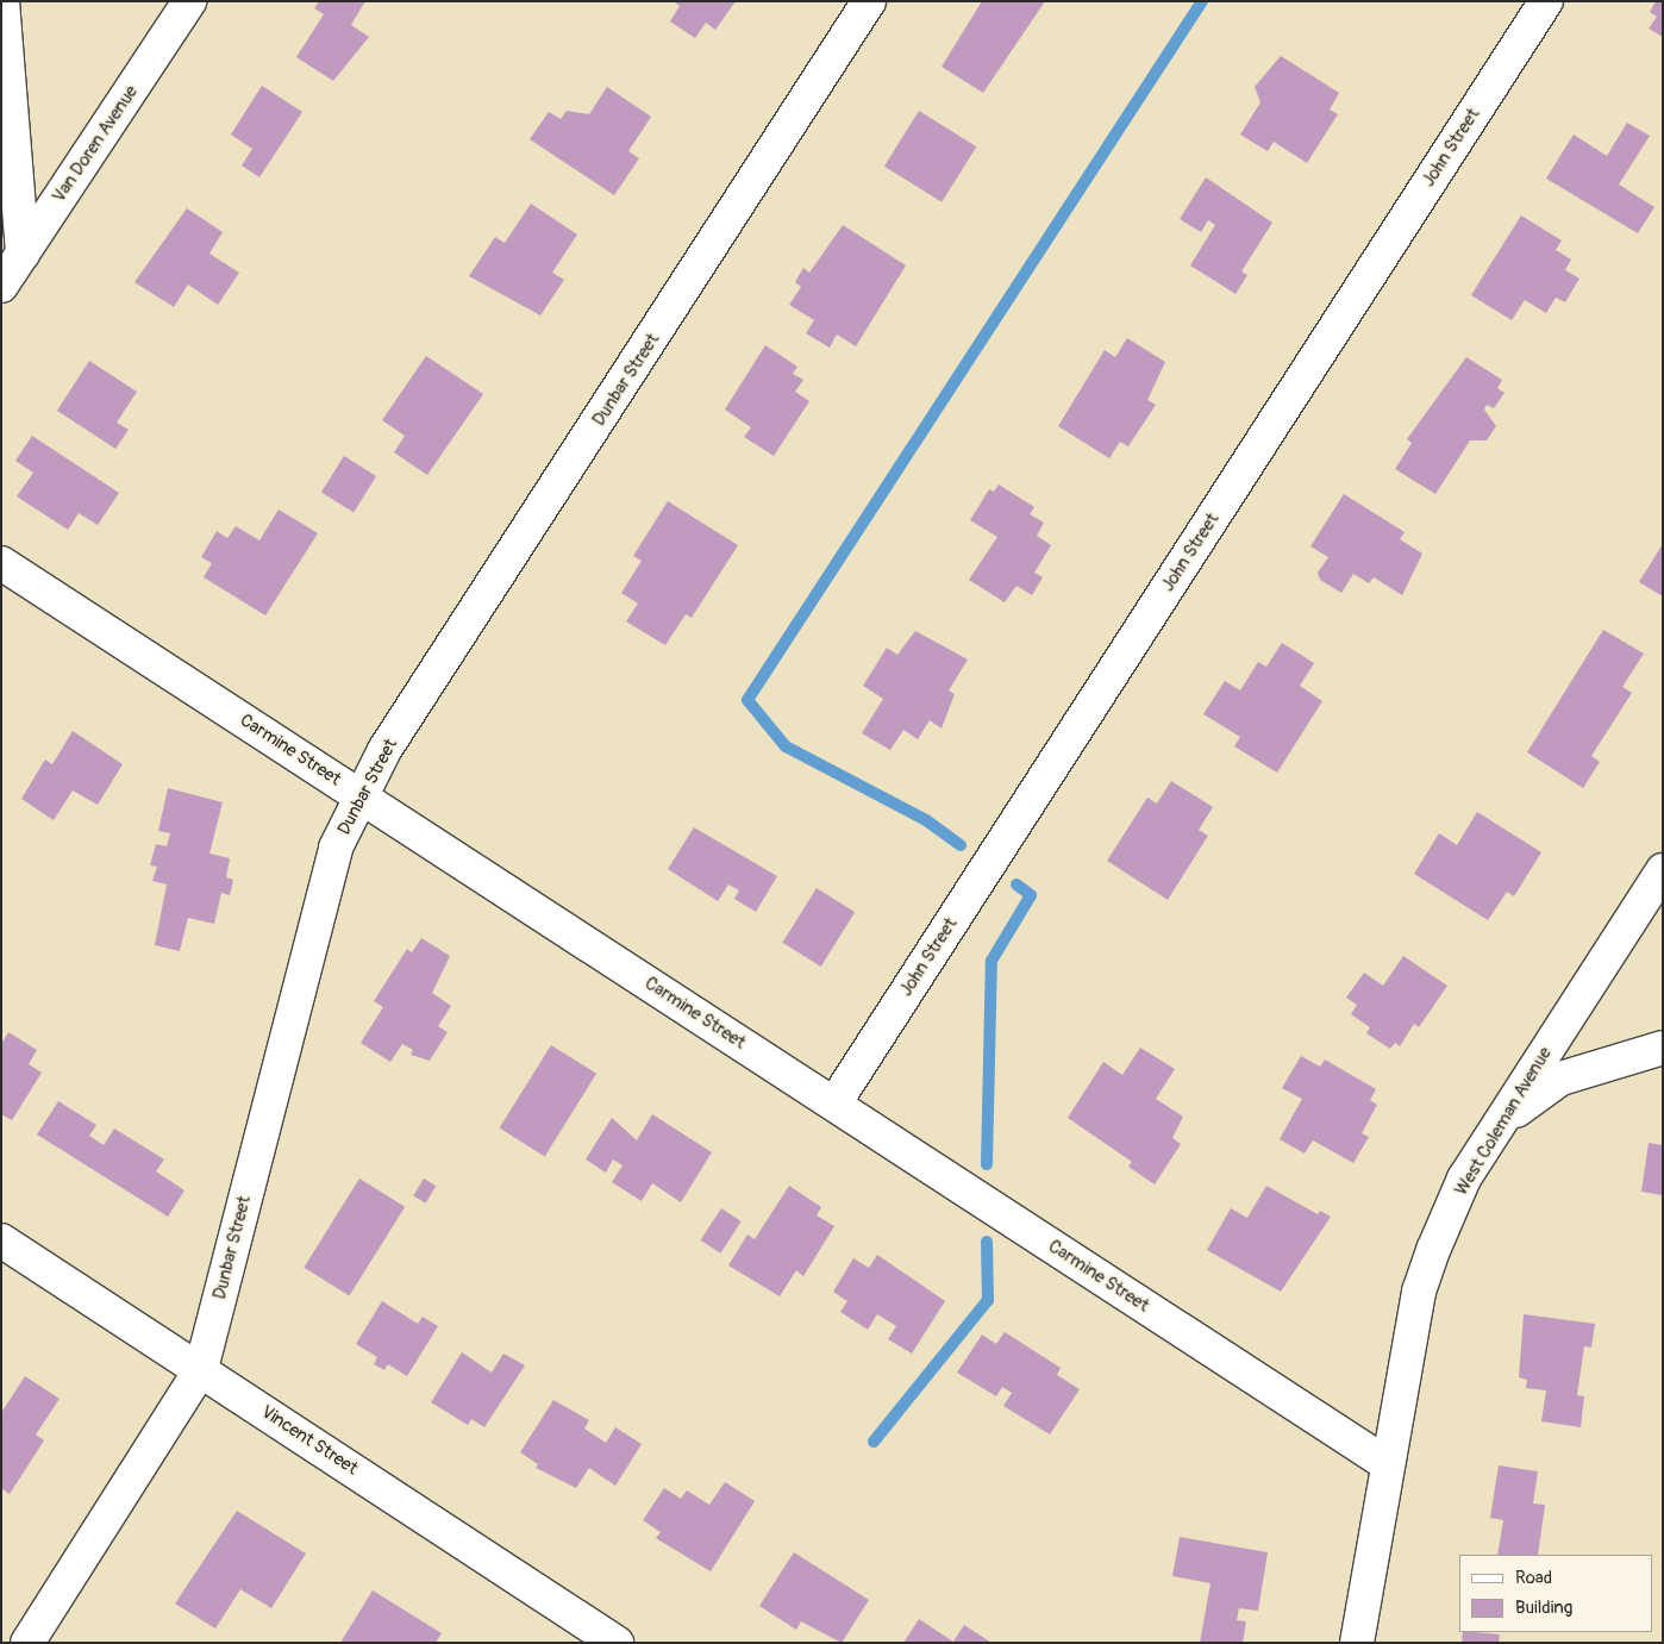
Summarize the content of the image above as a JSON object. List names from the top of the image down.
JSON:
{
  "streets": {
    "street": [
      "Van Doren Avenue",
      "John Street",
      "Dunbar Street",
      "Carmine Street",
      "West Coleman Avenue",
      "Vincent Street"
    ]
  },
  "crossings": [
    ["John Street", "Carmine Street"],
    ["Dunbar Street", "Carmine Street"],
    ["Dunbar Street", "Vincent Street"],
    ["Carmine Street", "West Coleman Avenue"]
  ],
  "legend": ["Road", "Building"]
}
